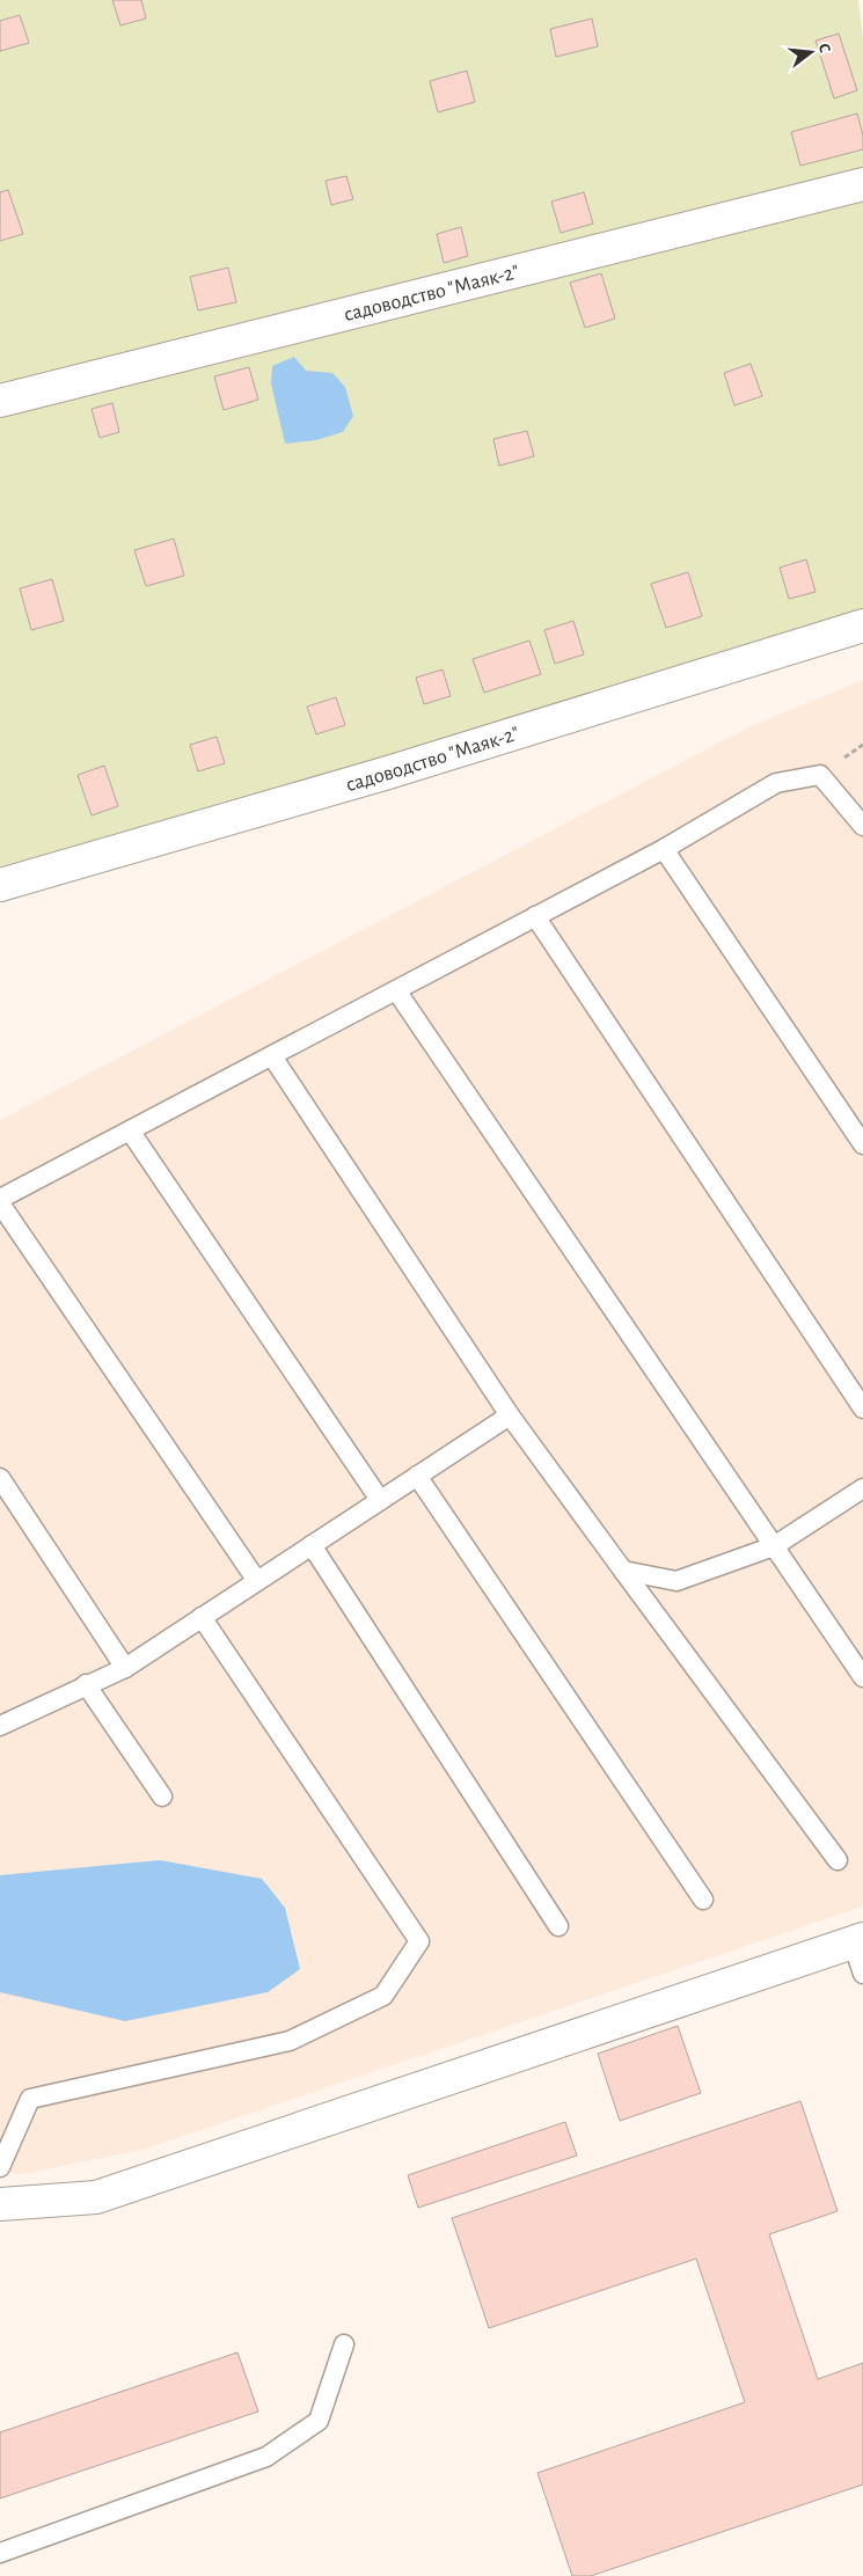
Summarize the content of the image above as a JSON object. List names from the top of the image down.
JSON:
{
  "streets": {
    "street": ["садоводство \"Маяк-2\""]
  },
  "north": "right"
}
